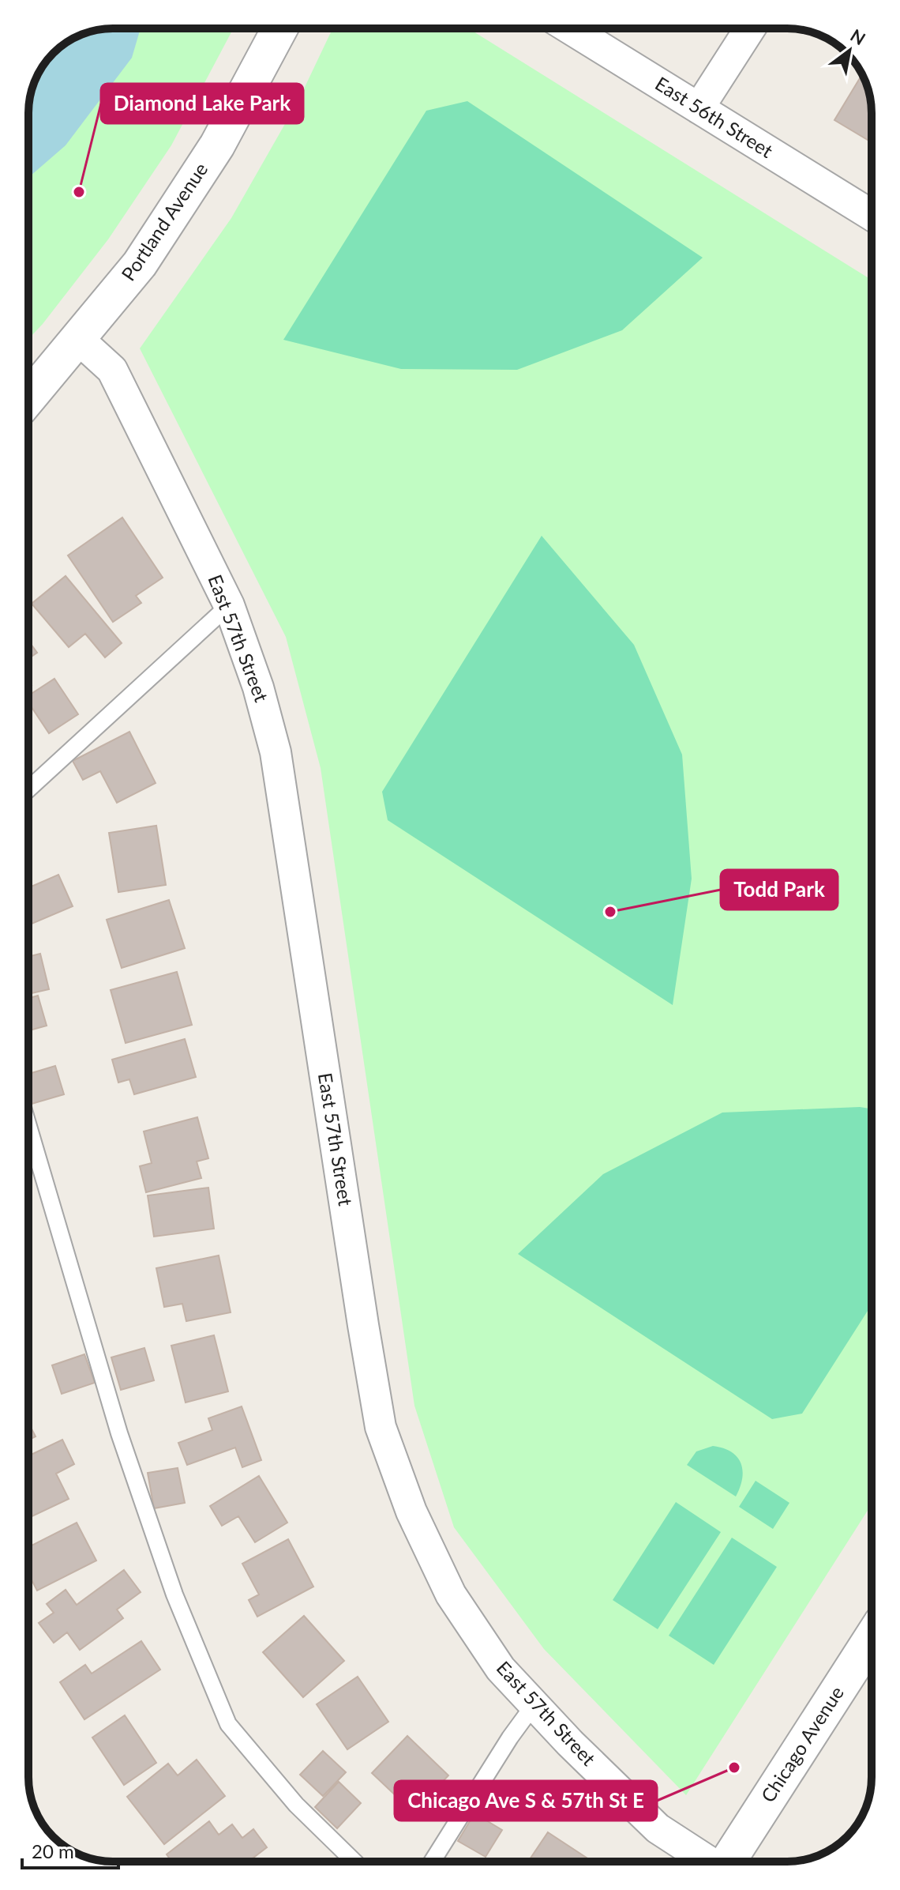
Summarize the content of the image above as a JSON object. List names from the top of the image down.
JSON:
{
  "streets": {
    "street": [
      "East 56th Street",
      "Portland Avenue",
      "East 57th Street",
      "Chicago Avenue"
    ]
  },
  "crossings": [
    ["Portland Avenue", "East 57th Street"]
  ],
  "places": ["Diamond Lake Park", "Todd Park", "Chicago Ave S & 57th St E"],
  "scale_bar": "20 m",
  "north": "top right"
}
